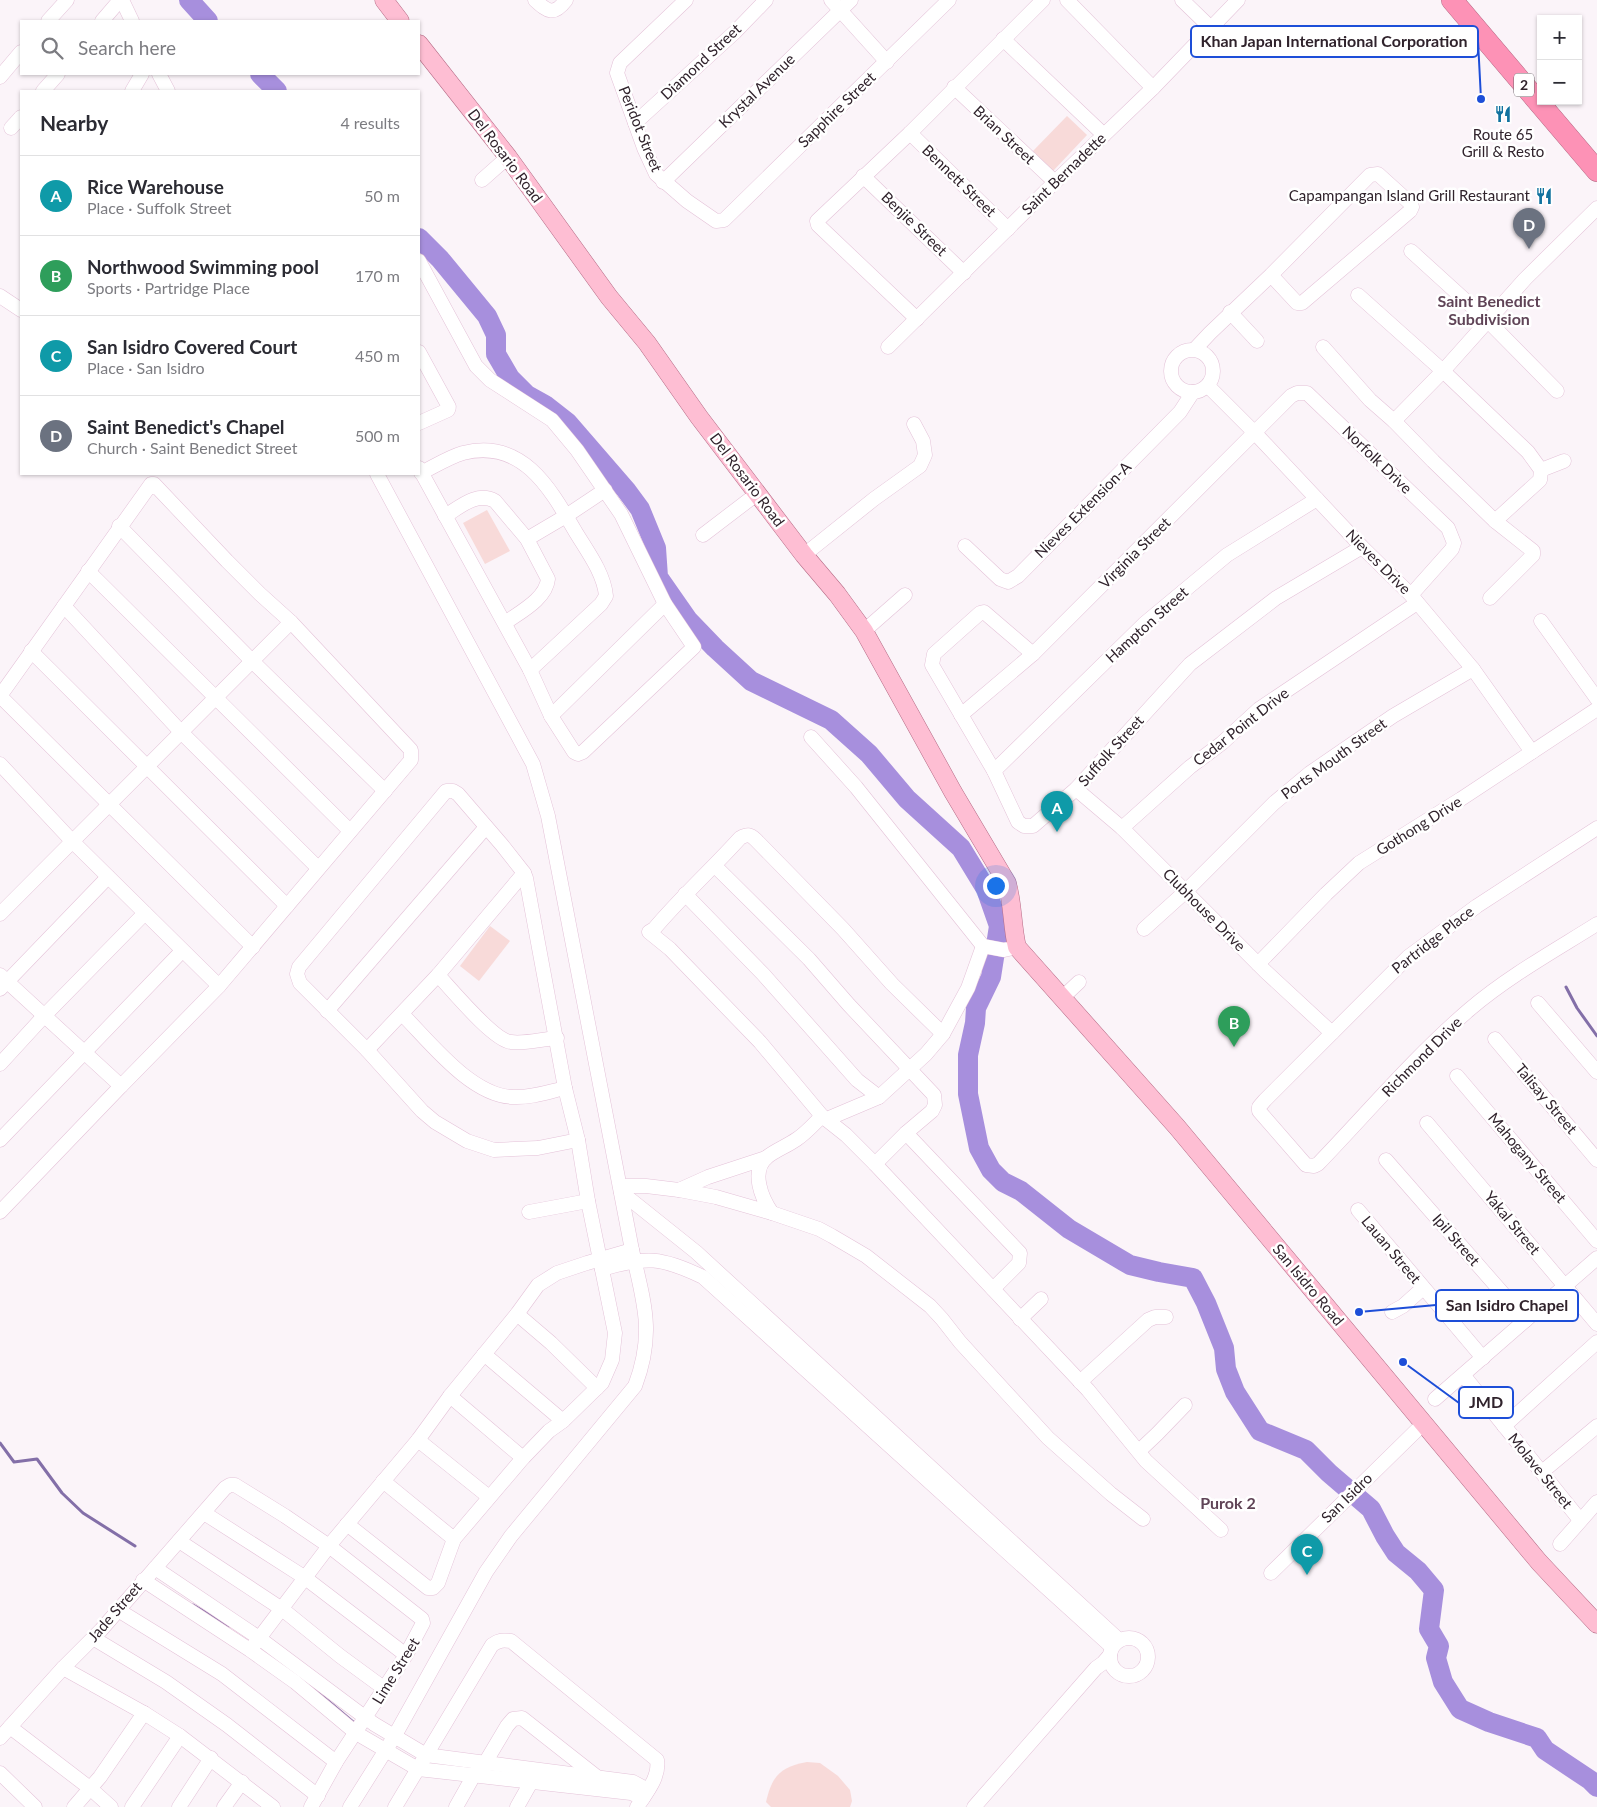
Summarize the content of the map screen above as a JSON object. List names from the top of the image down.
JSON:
{
  "streets": {
    "highway": ["2"],
    "main road": ["Del Rosario Road", "San Isidro Road"],
    "street": [
      "Diamond Street",
      "Krystal Avenue",
      "Sapphire Street",
      "Peridot Street",
      "Brian Street",
      "Saint Bernadette",
      "Bennett Street",
      "Benjie Street",
      "Norfolk Drive",
      "Nieves Extension-A",
      "Virginia Street",
      "Nieves Drive",
      "Hampton Street",
      "Cedar Point Drive",
      "Suffolk Street",
      "Ports Mouth Street",
      "Gothong Drive",
      "Clubhouse Drive",
      "Partridge Place",
      "Richmond Drive",
      "Talisay Street",
      "Mahogany Street",
      "Yakal Street",
      "Ipil Street",
      "Lauan Street",
      "Molave Street",
      "San Isidro",
      "Jade Street",
      "Lime Street"
    ]
  },
  "crossings": [
    ["Diamond Street", "Peridot Street"],
    ["Krystal Avenue", "Peridot Street"],
    ["Sapphire Street", "Peridot Street"],
    ["Brian Street", "Saint Bernadette"],
    ["Del Rosario Road", "San Isidro Road"],
    ["Saint Bernadette", "Bennett Street"],
    ["Saint Bernadette", "Benjie Street"],
    ["Norfolk Drive", "Virginia Street"],
    ["Norfolk Drive", "Cedar Point Drive"],
    ["Nieves Extension-A", "Nieves Drive"],
    ["Virginia Street", "Nieves Drive"],
    ["Virginia Street", "Suffolk Street"],
    ["Nieves Drive", "Hampton Street"],
    ["Nieves Drive", "Cedar Point Drive"],
    ["Nieves Drive", "Suffolk Street"],
    ["Nieves Drive", "Ports Mouth Street"],
    ["Nieves Drive", "Gothong Drive"],
    ["Hampton Street", "Suffolk Street"],
    ["Cedar Point Drive", "Clubhouse Drive"],
    ["Suffolk Street", "Clubhouse Drive"],
    ["Ports Mouth Street", "Clubhouse Drive"],
    ["Gothong Drive", "Clubhouse Drive"],
    ["Clubhouse Drive", "Partridge Place"],
    ["Partridge Place", "Richmond Drive"],
    ["San Isidro Road", "San Isidro"],
    ["Jade Street", "Lime Street"]
  ],
  "districts": ["Saint Benedict Subdivision", "Purok 2"],
  "places": {
    "other": ["Khan Japan International Corporation", "San Isidro Chapel", "JMD"],
    "restaurant": ["Route 65 Grill & Resto", "Capampangan Island Grill Restaurant"]
  },
  "page": {
    "map_buttons": ["+", "−"],
    "search": "Search here",
    "heading": ["Nearby", "4 results"],
    "list": [
      {
        "mark": "A",
        "name": "Rice Warehouse",
        "note": "Place · Suffolk Street",
        "value": "50 m"
      },
      {
        "mark": "B",
        "name": "Northwood Swimming pool",
        "note": "Sports · Partridge Place",
        "value": "170 m"
      },
      {
        "mark": "C",
        "name": "San Isidro Covered Court",
        "note": "Place · San Isidro",
        "value": "450 m"
      },
      {
        "mark": "D",
        "name": "Saint Benedict's Chapel",
        "note": "Church · Saint Benedict Street",
        "value": "500 m"
      }
    ],
    "pins": [
      "D",
      "A",
      "B",
      "C"
    ]
  }
}
